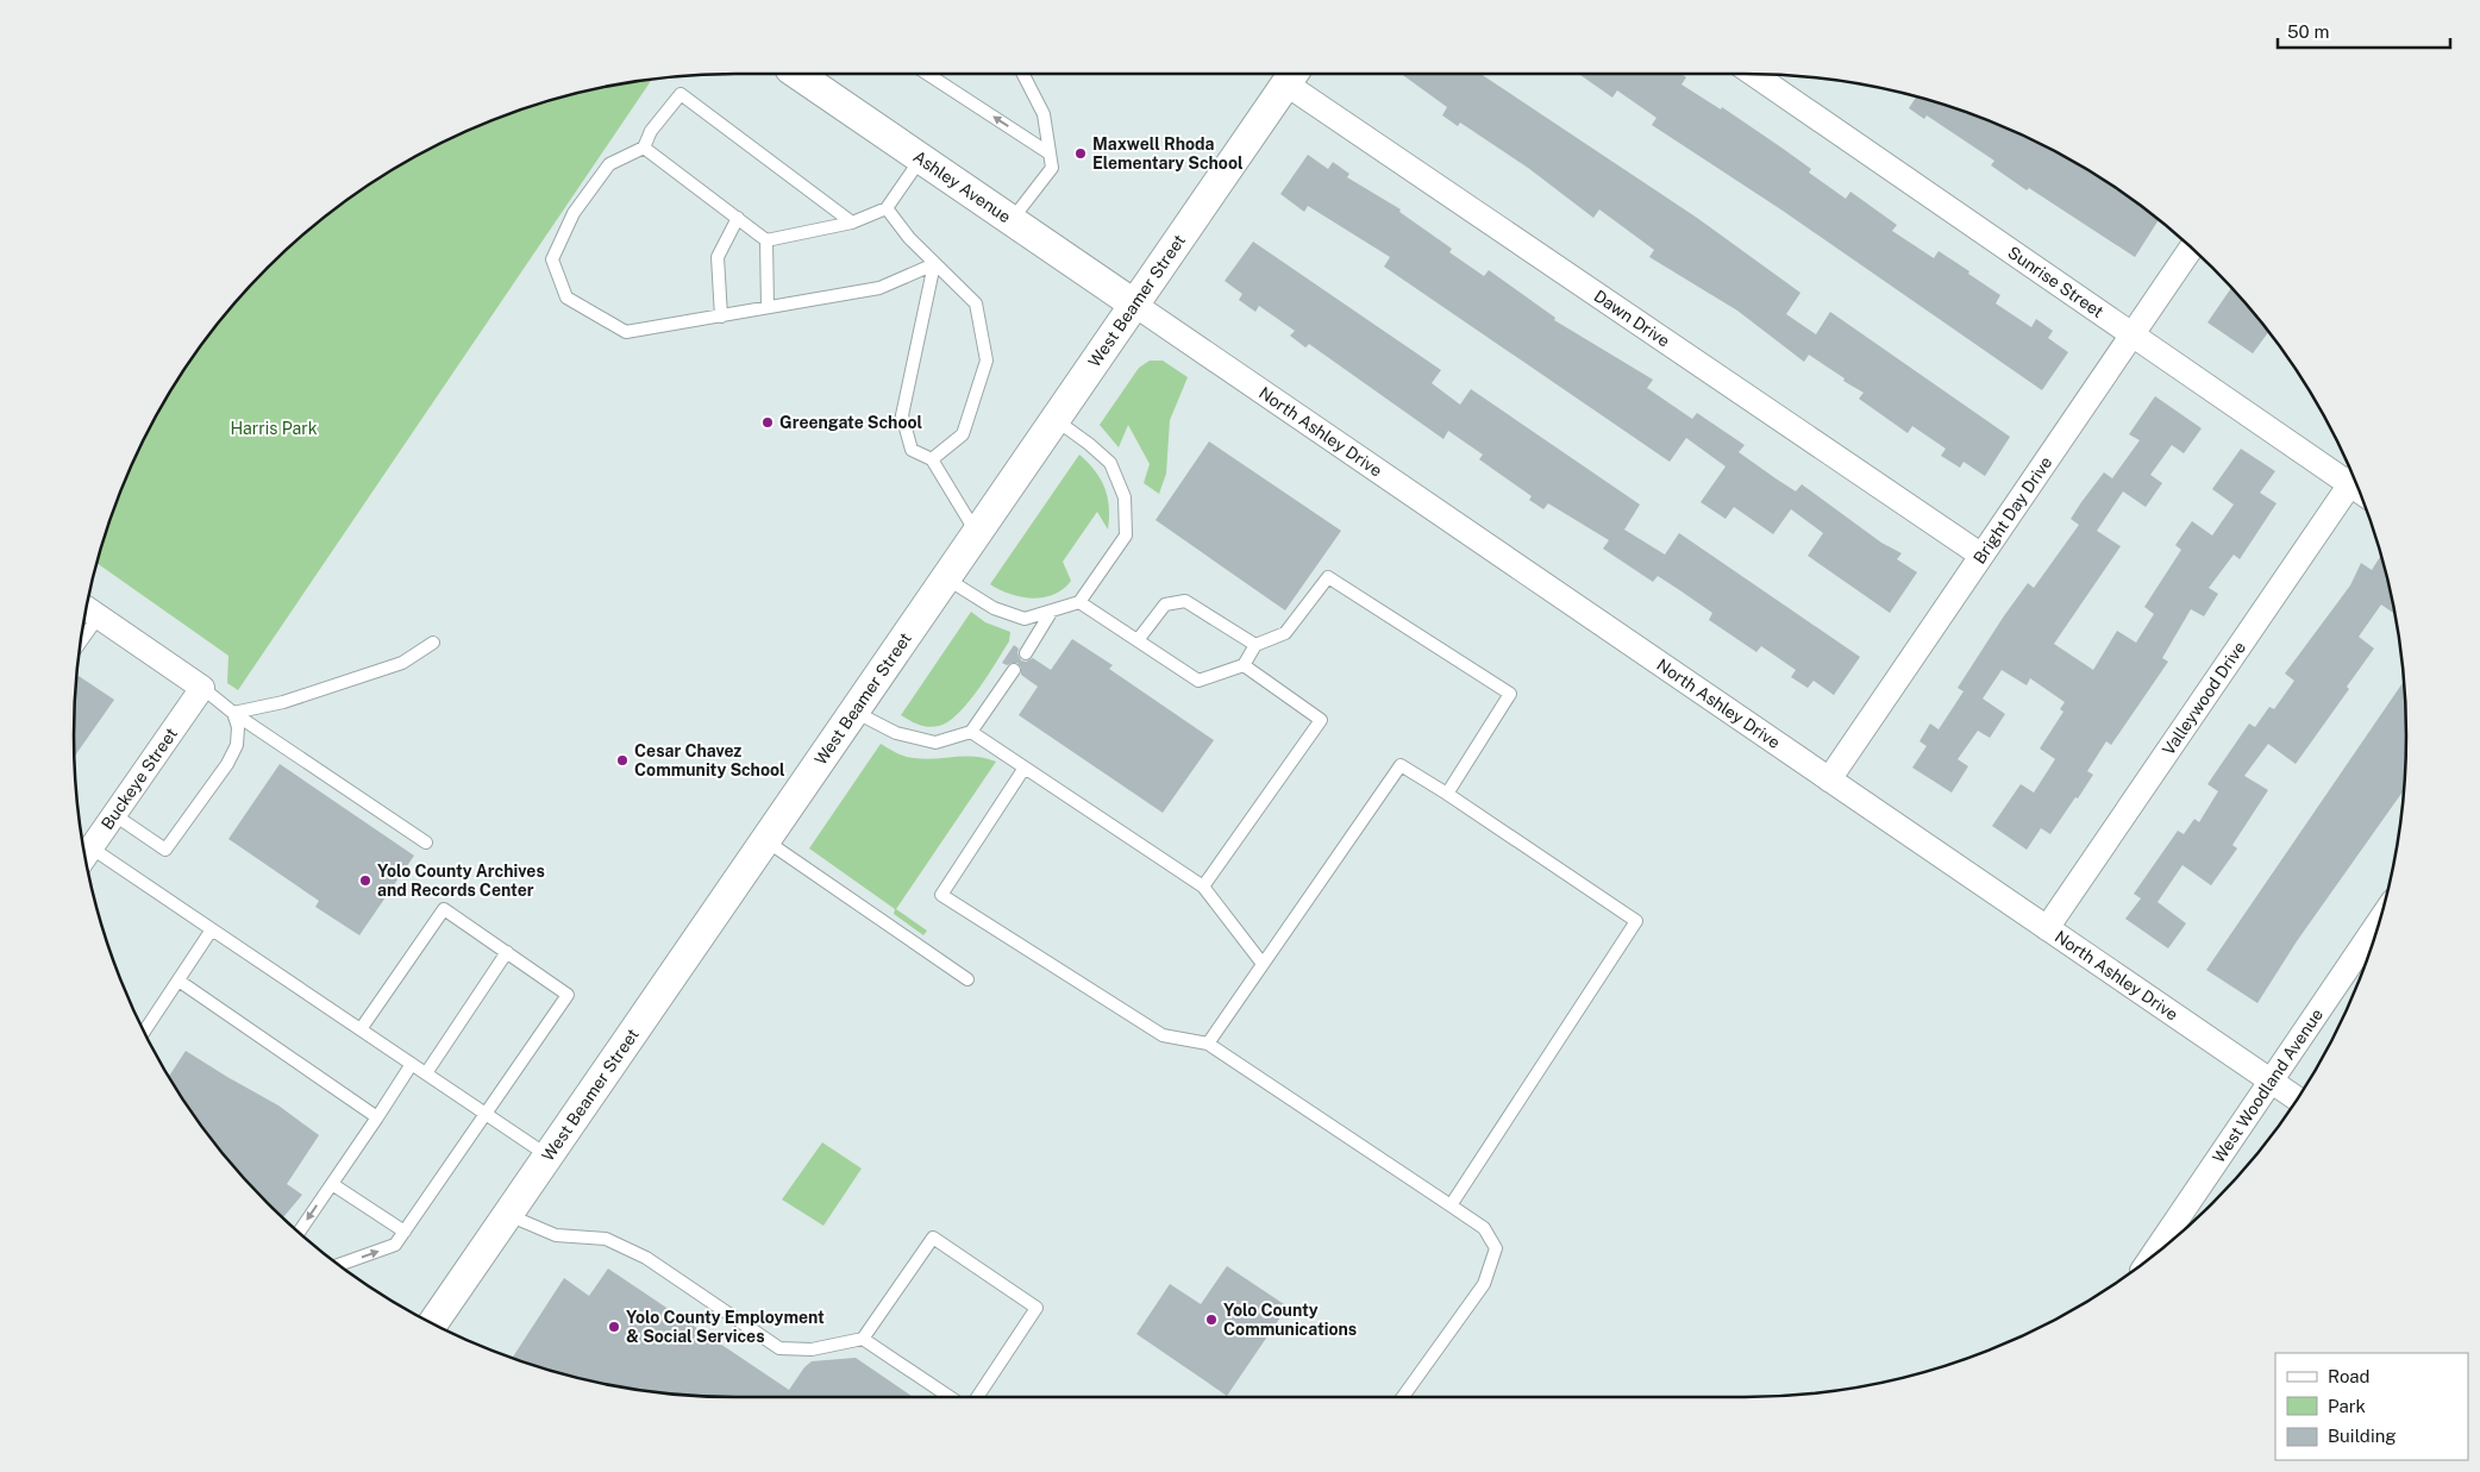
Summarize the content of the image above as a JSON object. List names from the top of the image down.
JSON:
{
  "streets": {
    "street": [
      "Ashley Avenue",
      "Sunrise Street",
      "West Beamer Street",
      "Dawn Drive",
      "North Ashley Drive",
      "Bright Day Drive",
      "Valleywood Drive",
      "Buckeye Street",
      "West Woodland Avenue"
    ]
  },
  "crossings": [
    ["Ashley Avenue", "West Beamer Street"],
    ["Ashley Avenue", "North Ashley Drive"],
    ["Sunrise Street", "Bright Day Drive"],
    ["West Beamer Street", "Dawn Drive"],
    ["West Beamer Street", "North Ashley Drive"],
    ["Dawn Drive", "Bright Day Drive"],
    ["North Ashley Drive", "Bright Day Drive"],
    ["North Ashley Drive", "Valleywood Drive"],
    ["North Ashley Drive", "West Woodland Avenue"]
  ],
  "parks": ["Harris Park"],
  "places": [
    "Maxwell Rhoda Elementary School",
    "Greengate School",
    "Cesar Chavez Community School",
    "Yolo County Archives and Records Center",
    "Yolo County Communications",
    "Yolo County Employment & Social Services"
  ],
  "legend": ["Road", "Park", "Building"],
  "scale_bar": "50 m"
}
